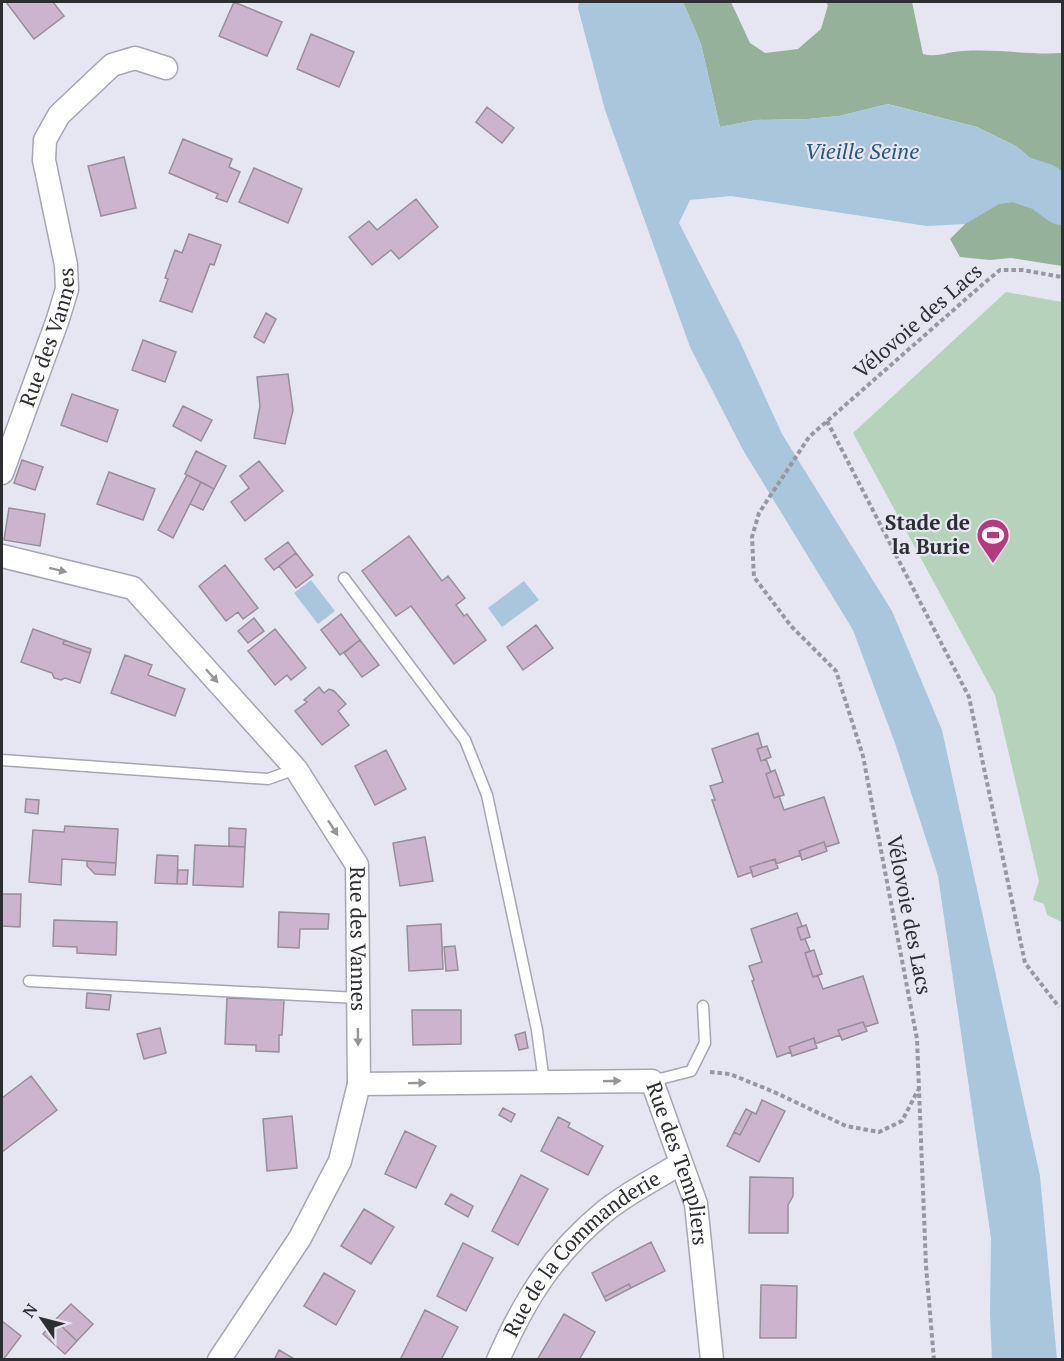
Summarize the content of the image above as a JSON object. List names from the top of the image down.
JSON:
{
  "streets": {
    "street": ["Rue des Vannes", "Rue des Templiers", "Rue de la Commanderie"],
    "path": ["Vélovoie des Lacs"]
  },
  "crossings": [
    ["Rue des Vannes", "Rue des Templiers"],
    ["Rue des Templiers", "Rue de la Commanderie"]
  ],
  "one_way": ["Rue des Vannes", "Rue des Templiers"],
  "water": ["Vieille Seine"],
  "places": {
    "sports": ["Stade de la Burie"]
  },
  "north": "top left"
}
